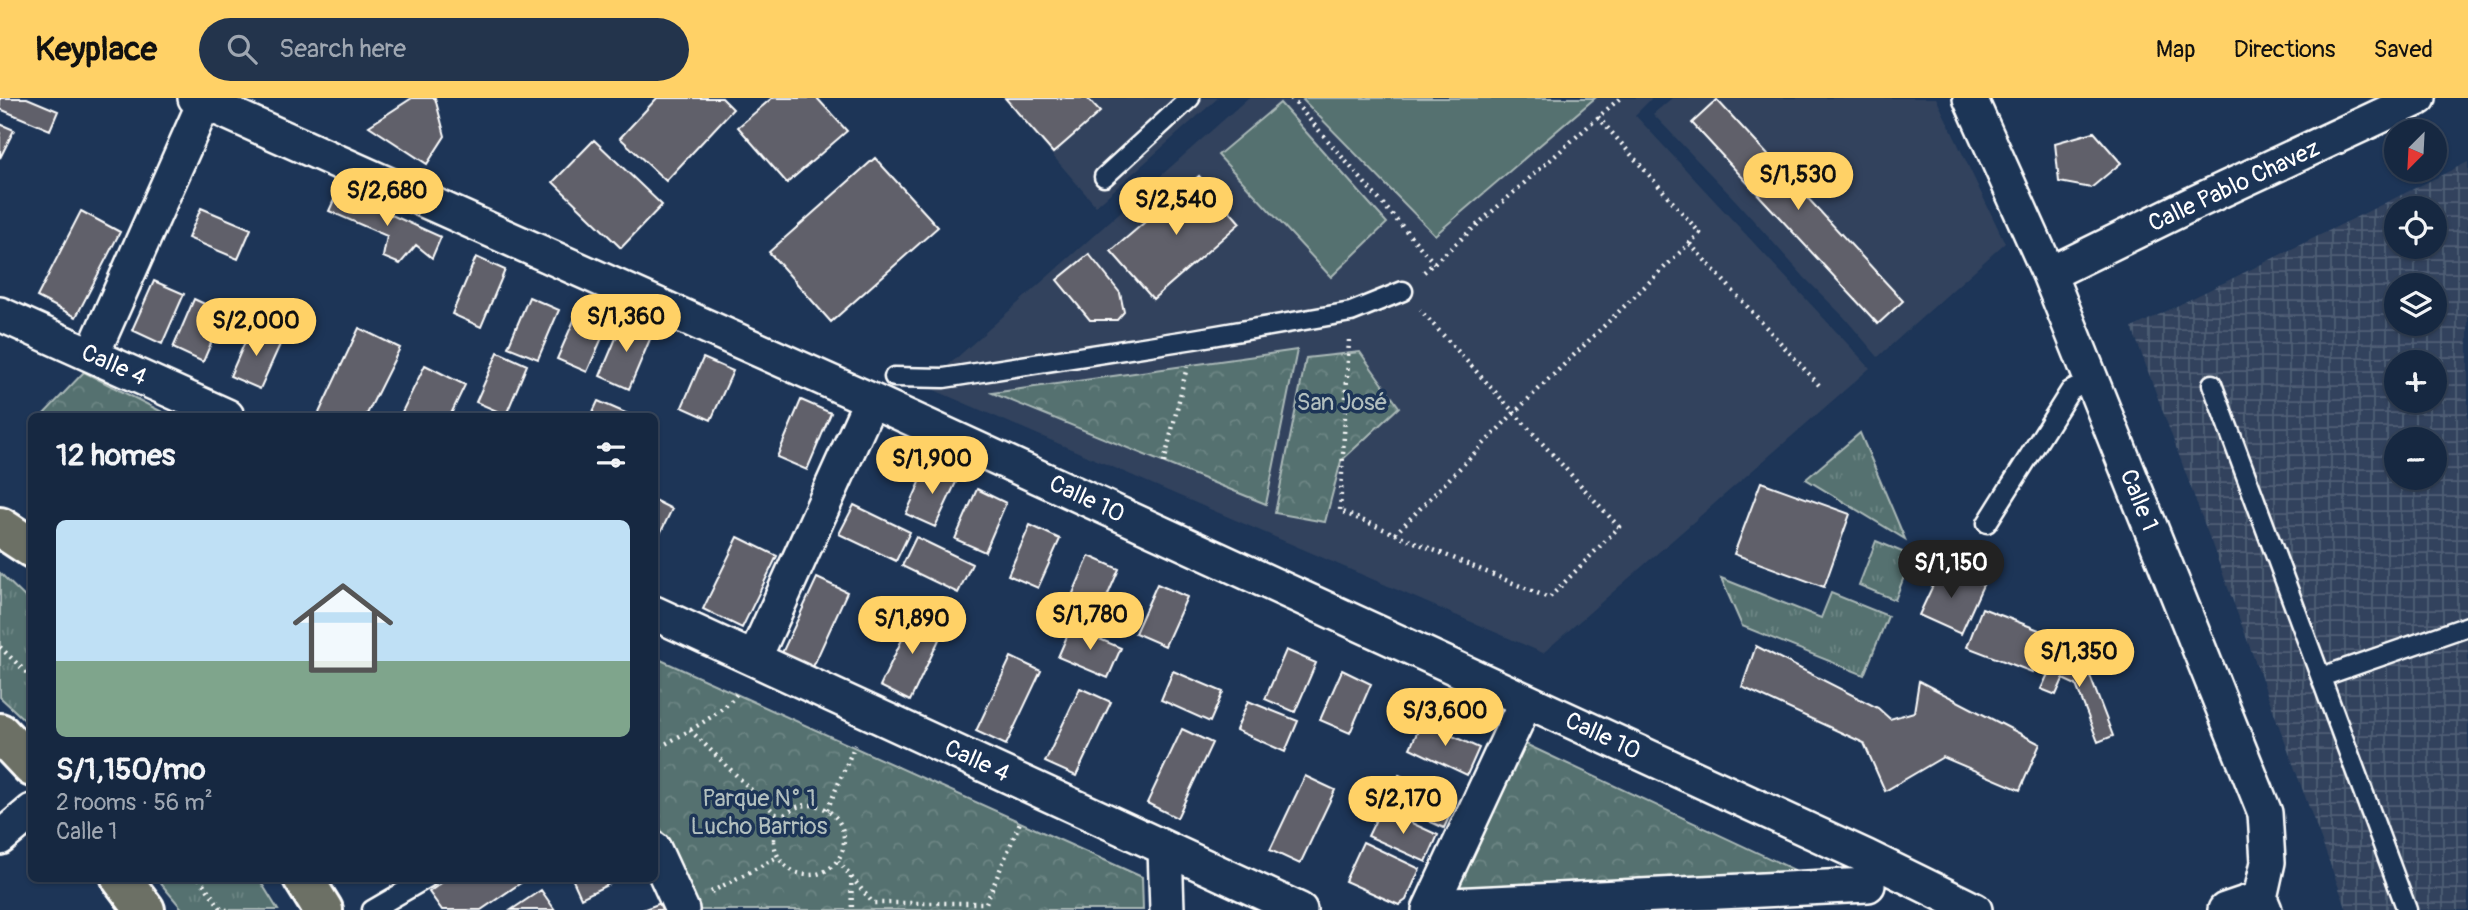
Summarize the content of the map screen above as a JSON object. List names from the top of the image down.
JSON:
{
  "streets": {
    "street": [
      "Calle Pablo Chavez",
      "Calle 4",
      "Calle 10",
      "Calle 1"
    ]
  },
  "crossings": [
    ["Calle Pablo Chavez", "Calle 1"]
  ],
  "parks": ["San José", "Parque N° 1 Lucho Barrios"],
  "north": "bottom left",
  "page": {
    "header": "Keyplace",
    "search": "Search here",
    "nav": ["Map", "Directions", "Saved"],
    "map_buttons": ["+", "−"],
    "price": [
      "S/1,530",
      "S/2,680",
      "S/2,540",
      "S/1,360",
      "S/2,000",
      "S/1,900",
      "S/1,150",
      "S/1,780",
      "S/1,890",
      "S/1,350",
      "S/3,600",
      "S/2,170"
    ],
    "heading": "12 homes",
    "list": [
      {
        "name": "S/1,150/mo",
        "note": "2 rooms · 56 m² · Calle 1"
      }
    ]
  }
}
